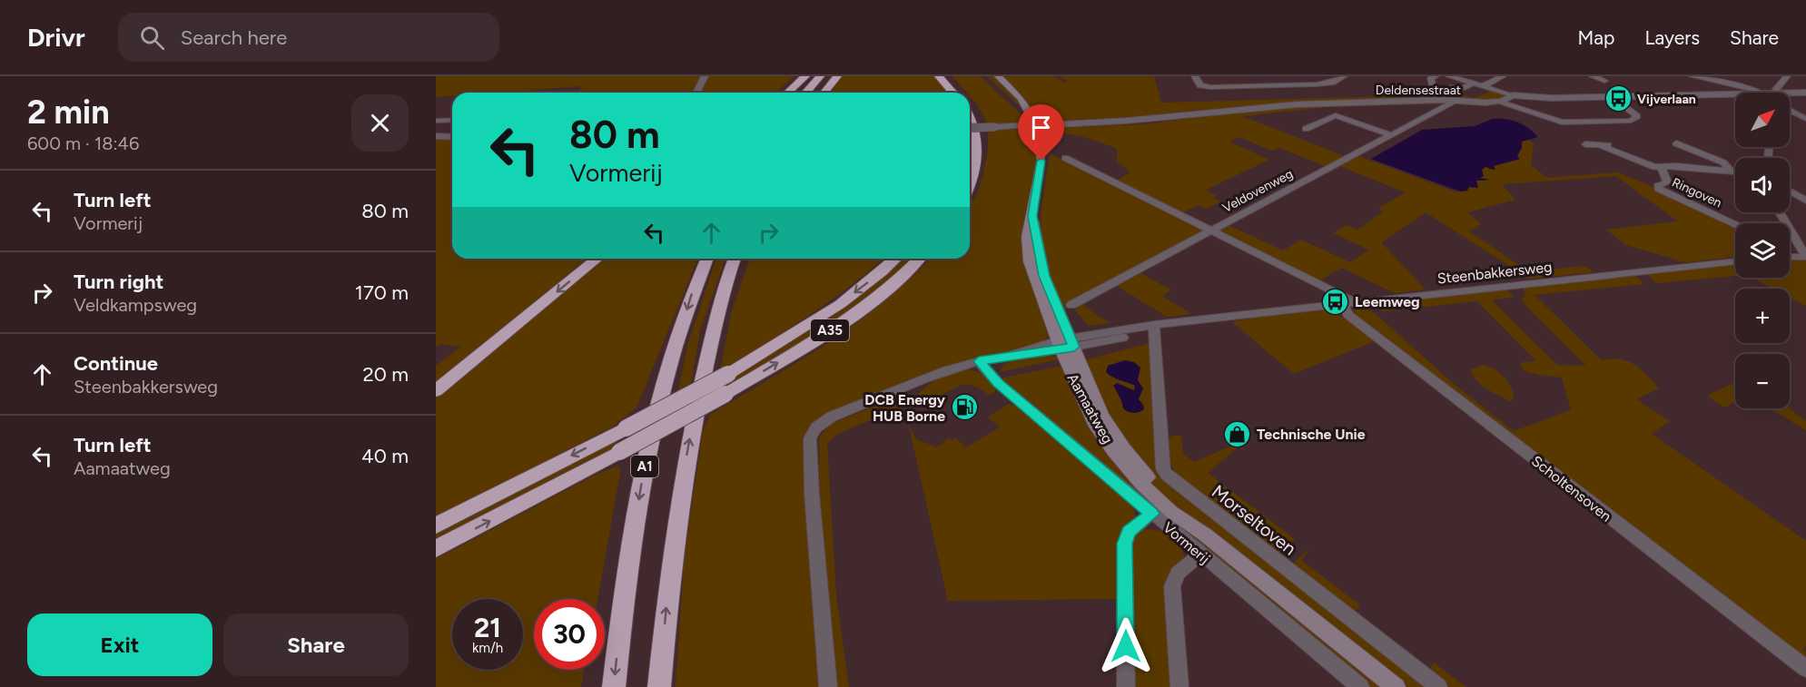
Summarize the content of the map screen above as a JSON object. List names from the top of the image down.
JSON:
{
  "streets": {
    "highway": ["A35", "A1"],
    "main road": ["Aamaatweg"],
    "street": [
      "Deldensestraat",
      "Veldovenweg",
      "Ringoven",
      "Steenbakkersweg",
      "Scholtensoven",
      "Morseltoven",
      "Vormerij"
    ]
  },
  "crossings": [
    ["Deldensestraat", "Veldovenweg"],
    ["Steenbakkersweg", "Aamaatweg"],
    ["Steenbakkersweg", "Scholtensoven"],
    ["Steenbakkersweg", "Morseltoven"],
    ["Steenbakkersweg", "Vormerij"]
  ],
  "places": {
    "bus stop": ["Vijverlaan", "Leemweg"],
    "fuel station": ["DCB Energy HUB Borne"],
    "shop": ["Technische Unie"]
  },
  "north": "top right",
  "page": {
    "header": "Drivr",
    "search": "Search here",
    "nav": ["Map", "Layers", "Share"],
    "heading": ["2 min", "600 m · 18:46"],
    "map_buttons": ["+", "−"],
    "turn": ["80 m", "Vormerij"],
    "list": [
      {
        "name": "Turn left",
        "note": "Vormerij",
        "value": "80 m"
      },
      {
        "name": "Turn right",
        "note": "Veldkampsweg",
        "value": "170 m"
      },
      {
        "name": "Continue",
        "note": "Steenbakkersweg",
        "value": "20 m"
      },
      {
        "name": "Turn left",
        "note": "Aamaatweg",
        "value": "40 m"
      }
    ],
    "speed": "21 km/h",
    "limit": "30",
    "buttons": ["Exit", "Share"]
  }
}
